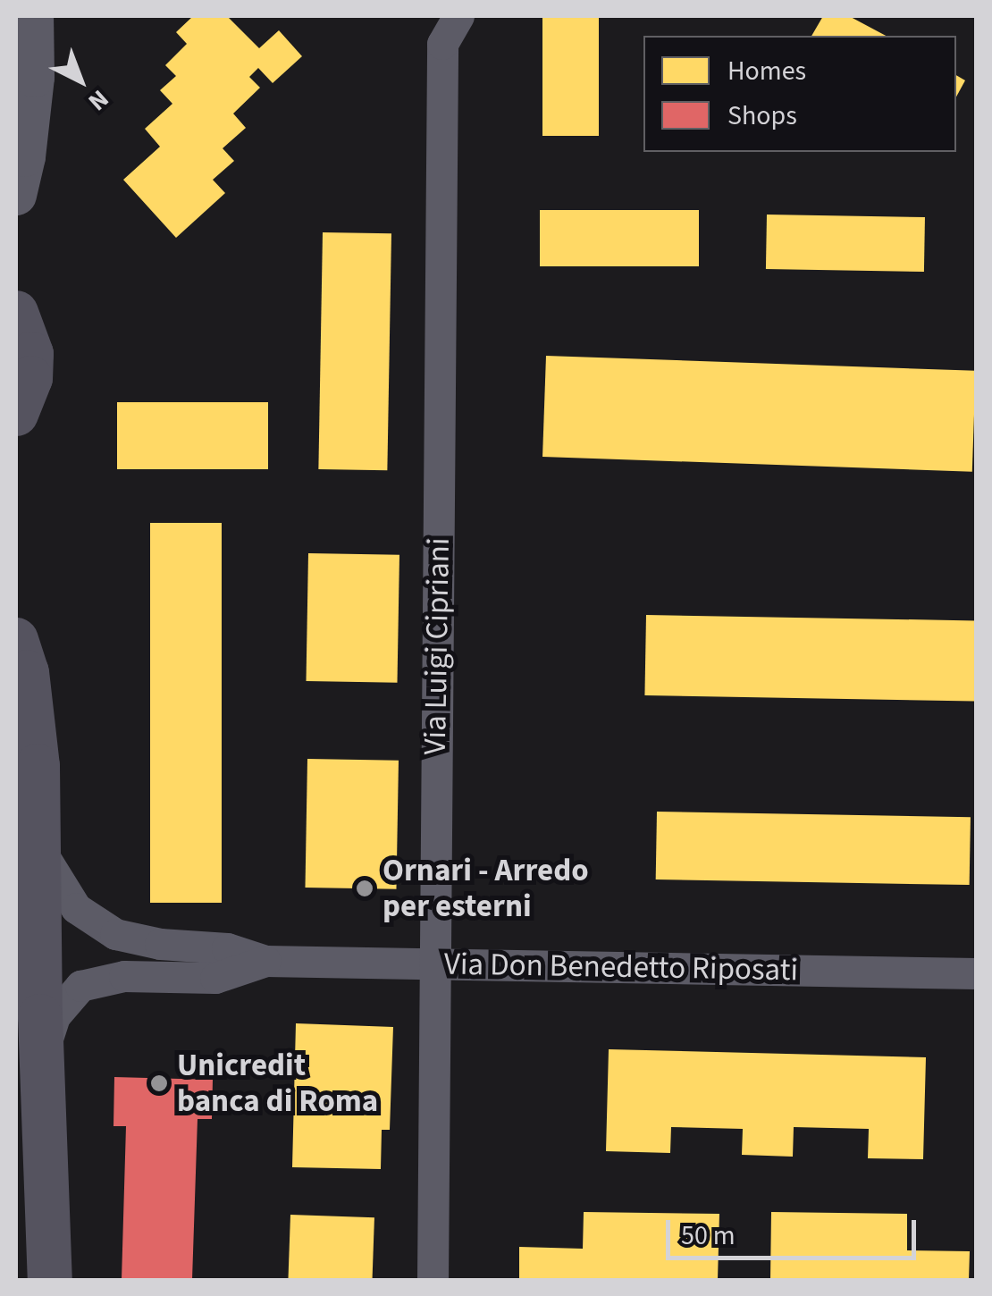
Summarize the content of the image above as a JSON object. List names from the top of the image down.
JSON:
{
  "streets": {
    "street": ["Via Luigi Cipriani", "Via Don Benedetto Riposati"]
  },
  "crossings": [
    ["Via Luigi Cipriani", "Via Don Benedetto Riposati"]
  ],
  "places": ["Ornari - Arredo per esterni", "Unicredit banca di Roma"],
  "legend": ["Homes", "Shops"],
  "scale_bar": "50 m",
  "north": "bottom right"
}
